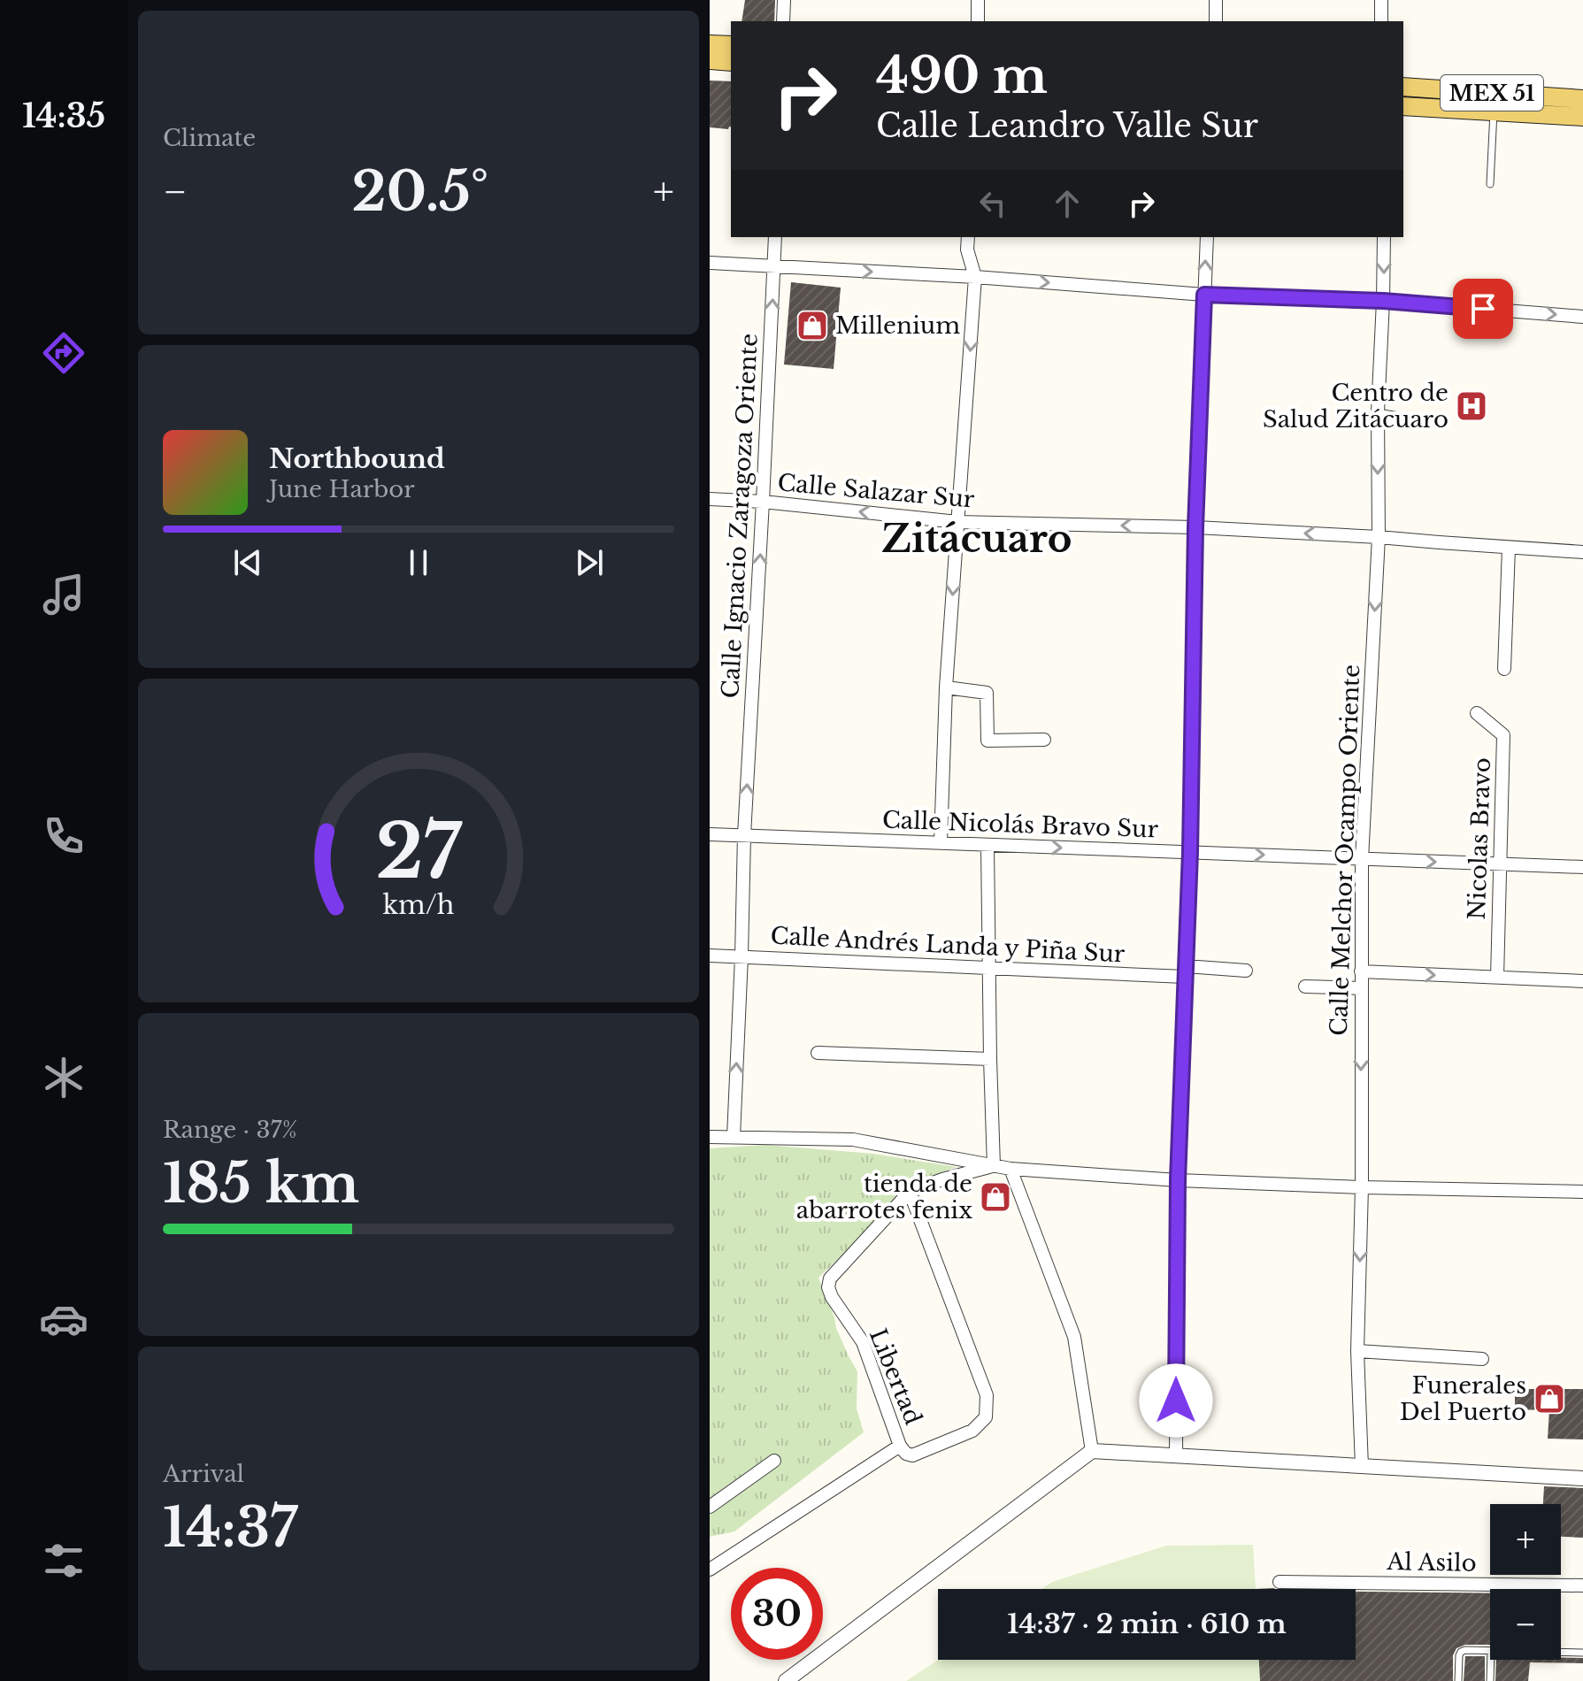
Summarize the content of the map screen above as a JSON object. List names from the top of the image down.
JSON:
{
  "streets": {
    "main road": ["MEX 51"],
    "street": [
      "Calle Salazar Sur",
      "Calle Ignacio Zaragoza Oriente",
      "Calle Nicolás Bravo Sur",
      "Nicolas Bravo",
      "Calle Melchor Ocampo Oriente",
      "Calle Andrés Landa y Piña Sur",
      "Libertad",
      "Al Asilo"
    ]
  },
  "crossings": [
    ["Calle Salazar Sur", "Calle Ignacio Zaragoza Oriente"],
    ["Calle Salazar Sur", "Calle Melchor Ocampo Oriente"],
    ["Calle Ignacio Zaragoza Oriente", "Calle Nicolás Bravo Sur"],
    ["Calle Ignacio Zaragoza Oriente", "Calle Andrés Landa y Piña Sur"],
    ["Calle Nicolás Bravo Sur", "Nicolas Bravo"],
    ["Calle Nicolás Bravo Sur", "Calle Melchor Ocampo Oriente"]
  ],
  "one_way": [
    "Calle Salazar Sur",
    "Calle Ignacio Zaragoza Oriente",
    "Calle Nicolás Bravo Sur",
    "Calle Melchor Ocampo Oriente"
  ],
  "districts": ["Zitácuaro"],
  "places": {
    "shop": ["Millenium", "tienda de abarrotes fenix", "Funerales Del Puerto"],
    "hospital": ["Centro de Salud Zitácuaro"]
  },
  "page": {
    "tabs": "14:35",
    "tile": [
      "Climate",
      ["Range · 37%", "185 km"],
      ["Arrival", "14:37"]
    ],
    "turn": ["490 m", "Calle Leandro Valle Sur"],
    "heat": ["−", "20.5°", "+"],
    "song": ["Northbound", "June Harbor"],
    "map_buttons": ["+", "−"],
    "limit": "30",
    "trip": "14:37 · 2 min · 610 m",
    "gauge": ["27", "km/h"]
  }
}
